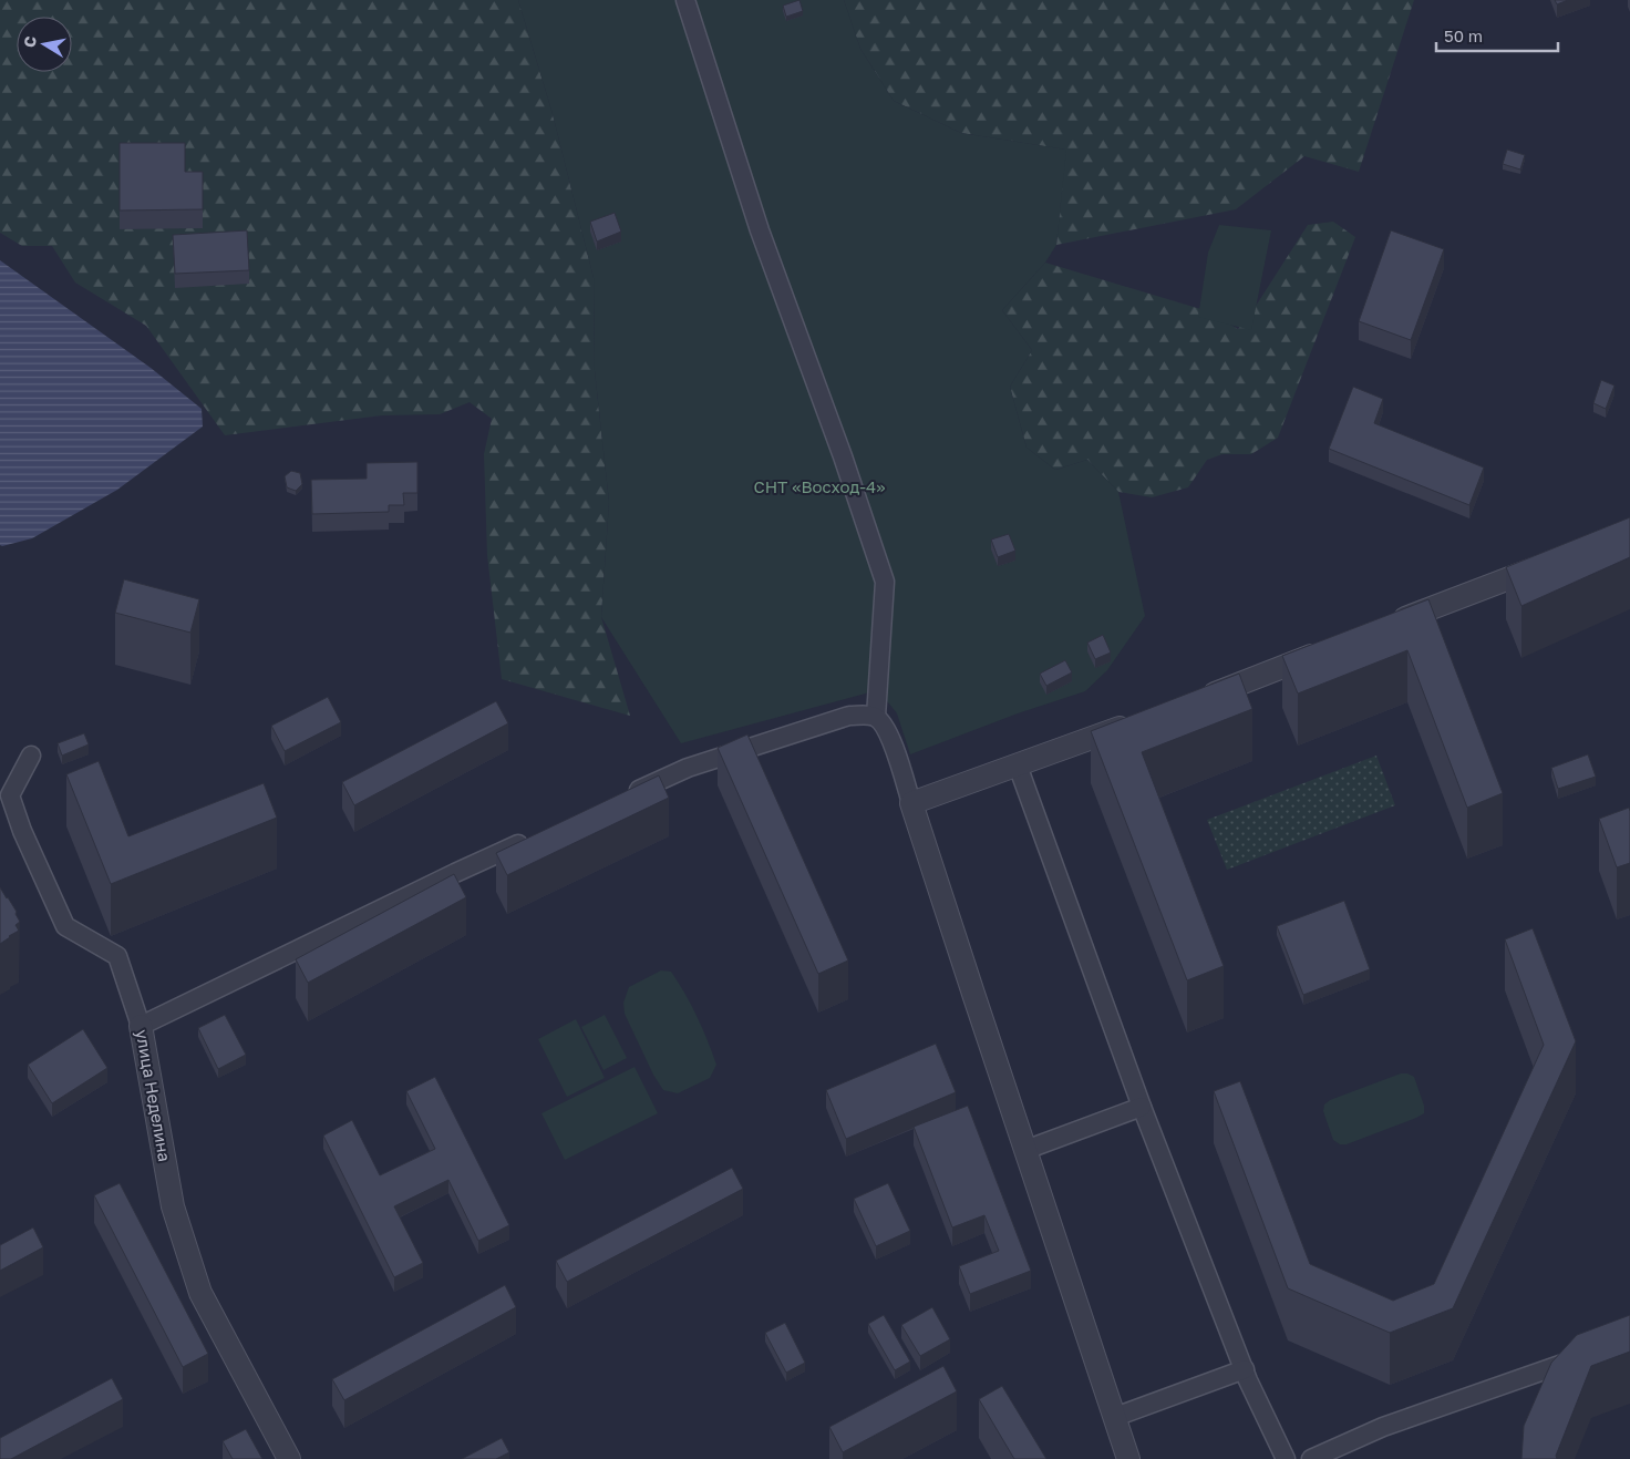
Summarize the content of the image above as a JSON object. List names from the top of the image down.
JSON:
{
  "streets": {
    "street": ["улица Неделина"]
  },
  "parks": ["СНТ «Восход-4»"],
  "scale_bar": "50 m",
  "north": "left"
}
